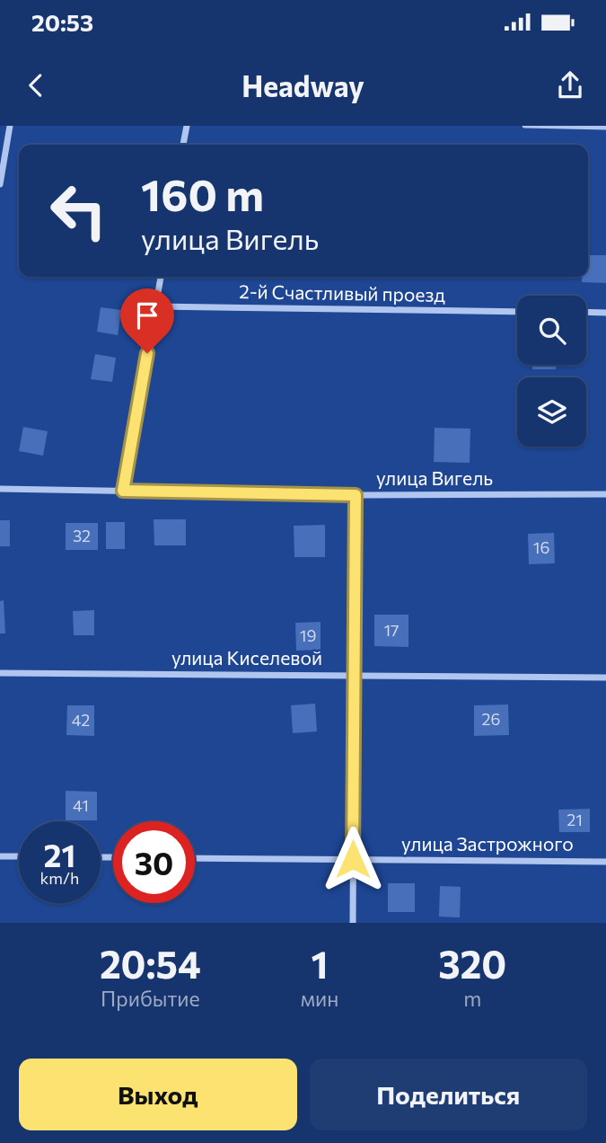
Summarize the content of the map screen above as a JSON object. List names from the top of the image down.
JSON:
{
  "streets": {
    "street": [
      "2-й Счастливый проезд",
      "улица Вигель",
      "улица Киселевой",
      "улица Застрожного"
    ]
  },
  "house_numbers": [
    "32",
    "16",
    "17",
    "19",
    "26",
    "42",
    "41",
    "21"
  ],
  "page": {
    "status": "20:53",
    "header": "Headway",
    "turn": ["160 m", "улица Вигель"],
    "speed": "21 km/h",
    "limit": "30",
    "eta": [
      "20:54",
      "Прибытие",
      "1",
      "мин",
      "320",
      "m"
    ],
    "buttons": ["Выход", "Поделиться"]
  }
}
